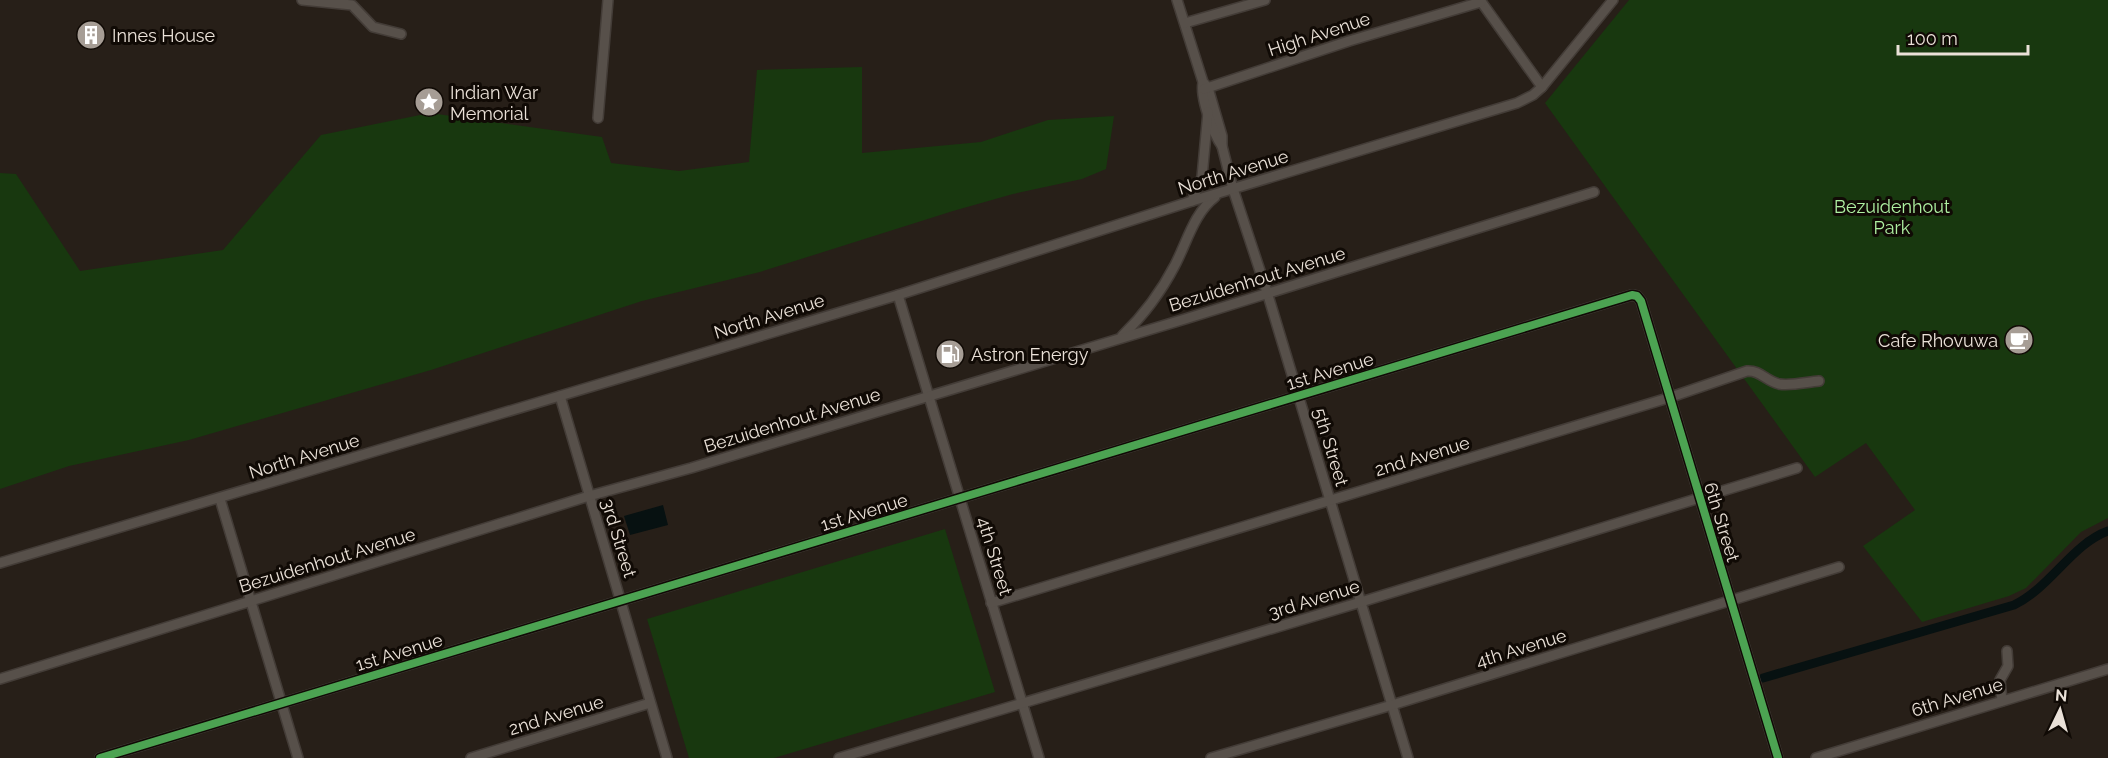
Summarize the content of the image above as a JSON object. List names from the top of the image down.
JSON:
{
  "streets": {
    "street": [
      "High Avenue",
      "North Avenue",
      "Bezuidenhout Avenue",
      "1st Avenue",
      "5th Street",
      "2nd Avenue",
      "6th Street",
      "3rd Street",
      "4th Street",
      "3rd Avenue",
      "4th Avenue",
      "6th Avenue"
    ]
  },
  "crossings": [
    ["High Avenue", "5th Street"],
    ["North Avenue", "5th Street"],
    ["North Avenue", "3rd Street"],
    ["North Avenue", "4th Street"],
    ["Bezuidenhout Avenue", "5th Street"],
    ["Bezuidenhout Avenue", "3rd Street"],
    ["Bezuidenhout Avenue", "4th Street"],
    ["1st Avenue", "5th Street"],
    ["1st Avenue", "6th Street"],
    ["1st Avenue", "3rd Street"],
    ["1st Avenue", "4th Street"],
    ["5th Street", "2nd Avenue"],
    ["5th Street", "3rd Avenue"],
    ["5th Street", "4th Avenue"],
    ["2nd Avenue", "6th Street"],
    ["2nd Avenue", "3rd Street"],
    ["2nd Avenue", "4th Street"],
    ["6th Street", "3rd Avenue"],
    ["6th Street", "4th Avenue"],
    ["4th Street", "3rd Avenue"]
  ],
  "parks": ["Bezuidenhout Park"],
  "places": {
    "building": ["Innes House"],
    "place": ["Indian War Memorial"],
    "cafe": ["Cafe Rhovuwa"],
    "fuel station": ["Astron Energy"]
  },
  "scale_bar": "100 m",
  "north": "top"
}
